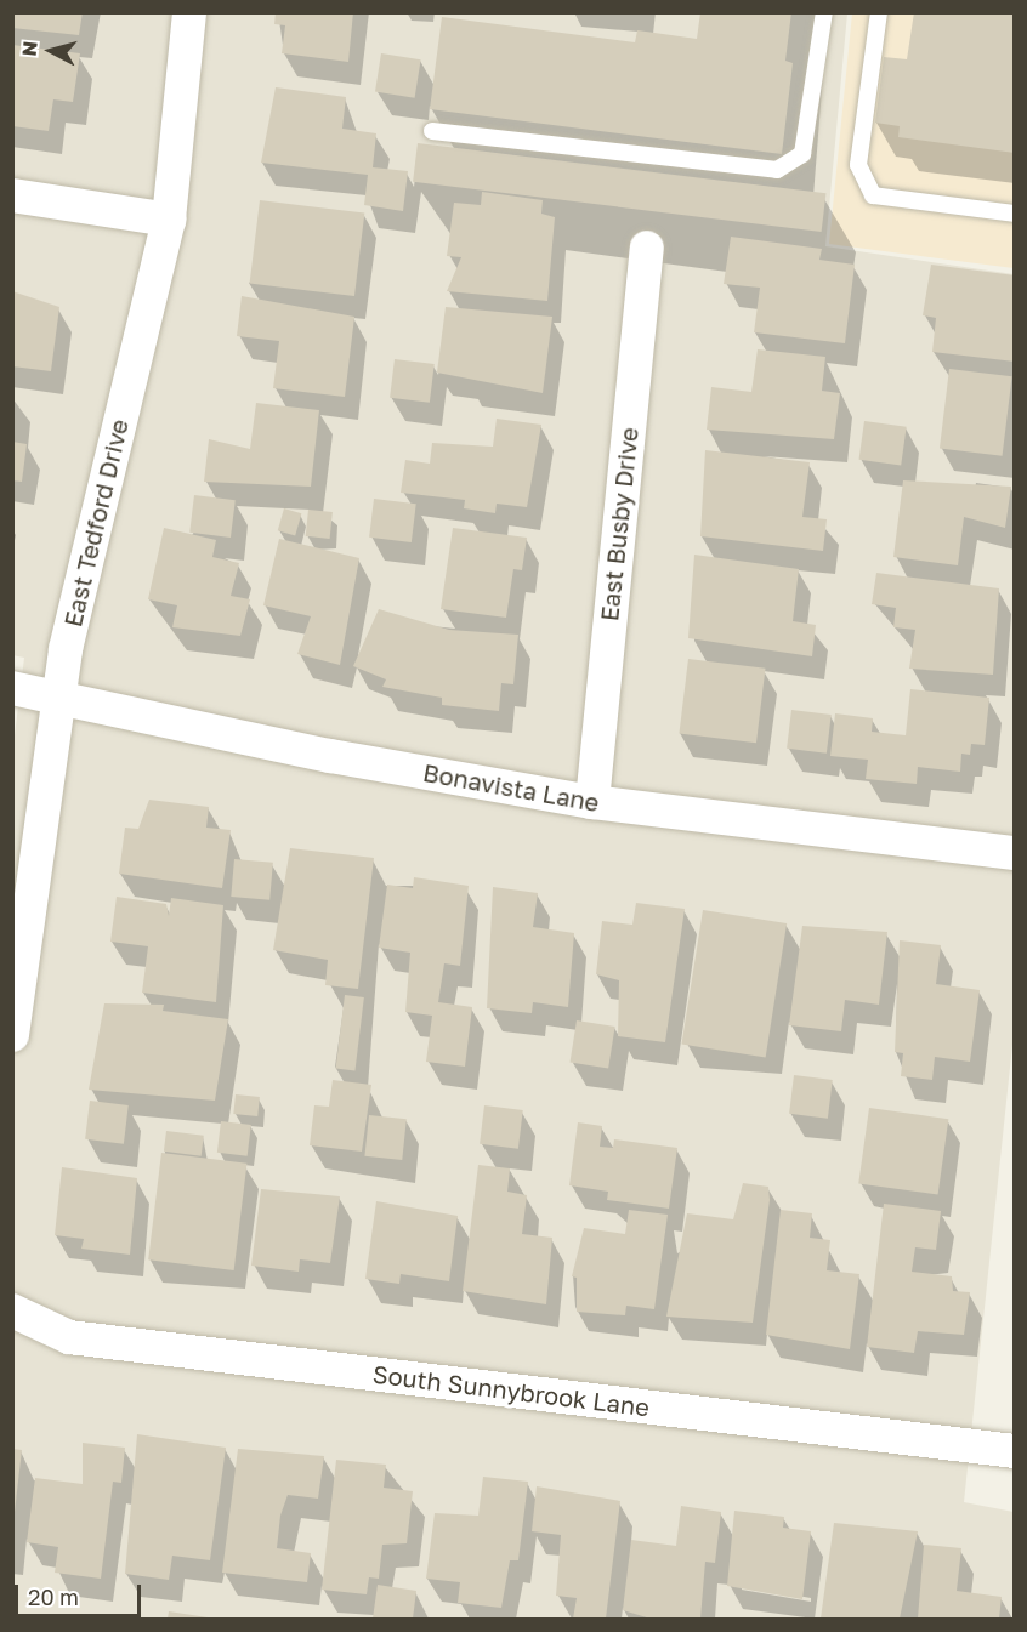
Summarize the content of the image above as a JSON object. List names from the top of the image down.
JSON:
{
  "streets": {
    "street": [
      "East Tedford Drive",
      "East Busby Drive",
      "Bonavista Lane",
      "South Sunnybrook Lane"
    ]
  },
  "crossings": [
    ["East Tedford Drive", "Bonavista Lane"],
    ["East Busby Drive", "Bonavista Lane"]
  ],
  "scale_bar": "20 m",
  "north": "left"
}
